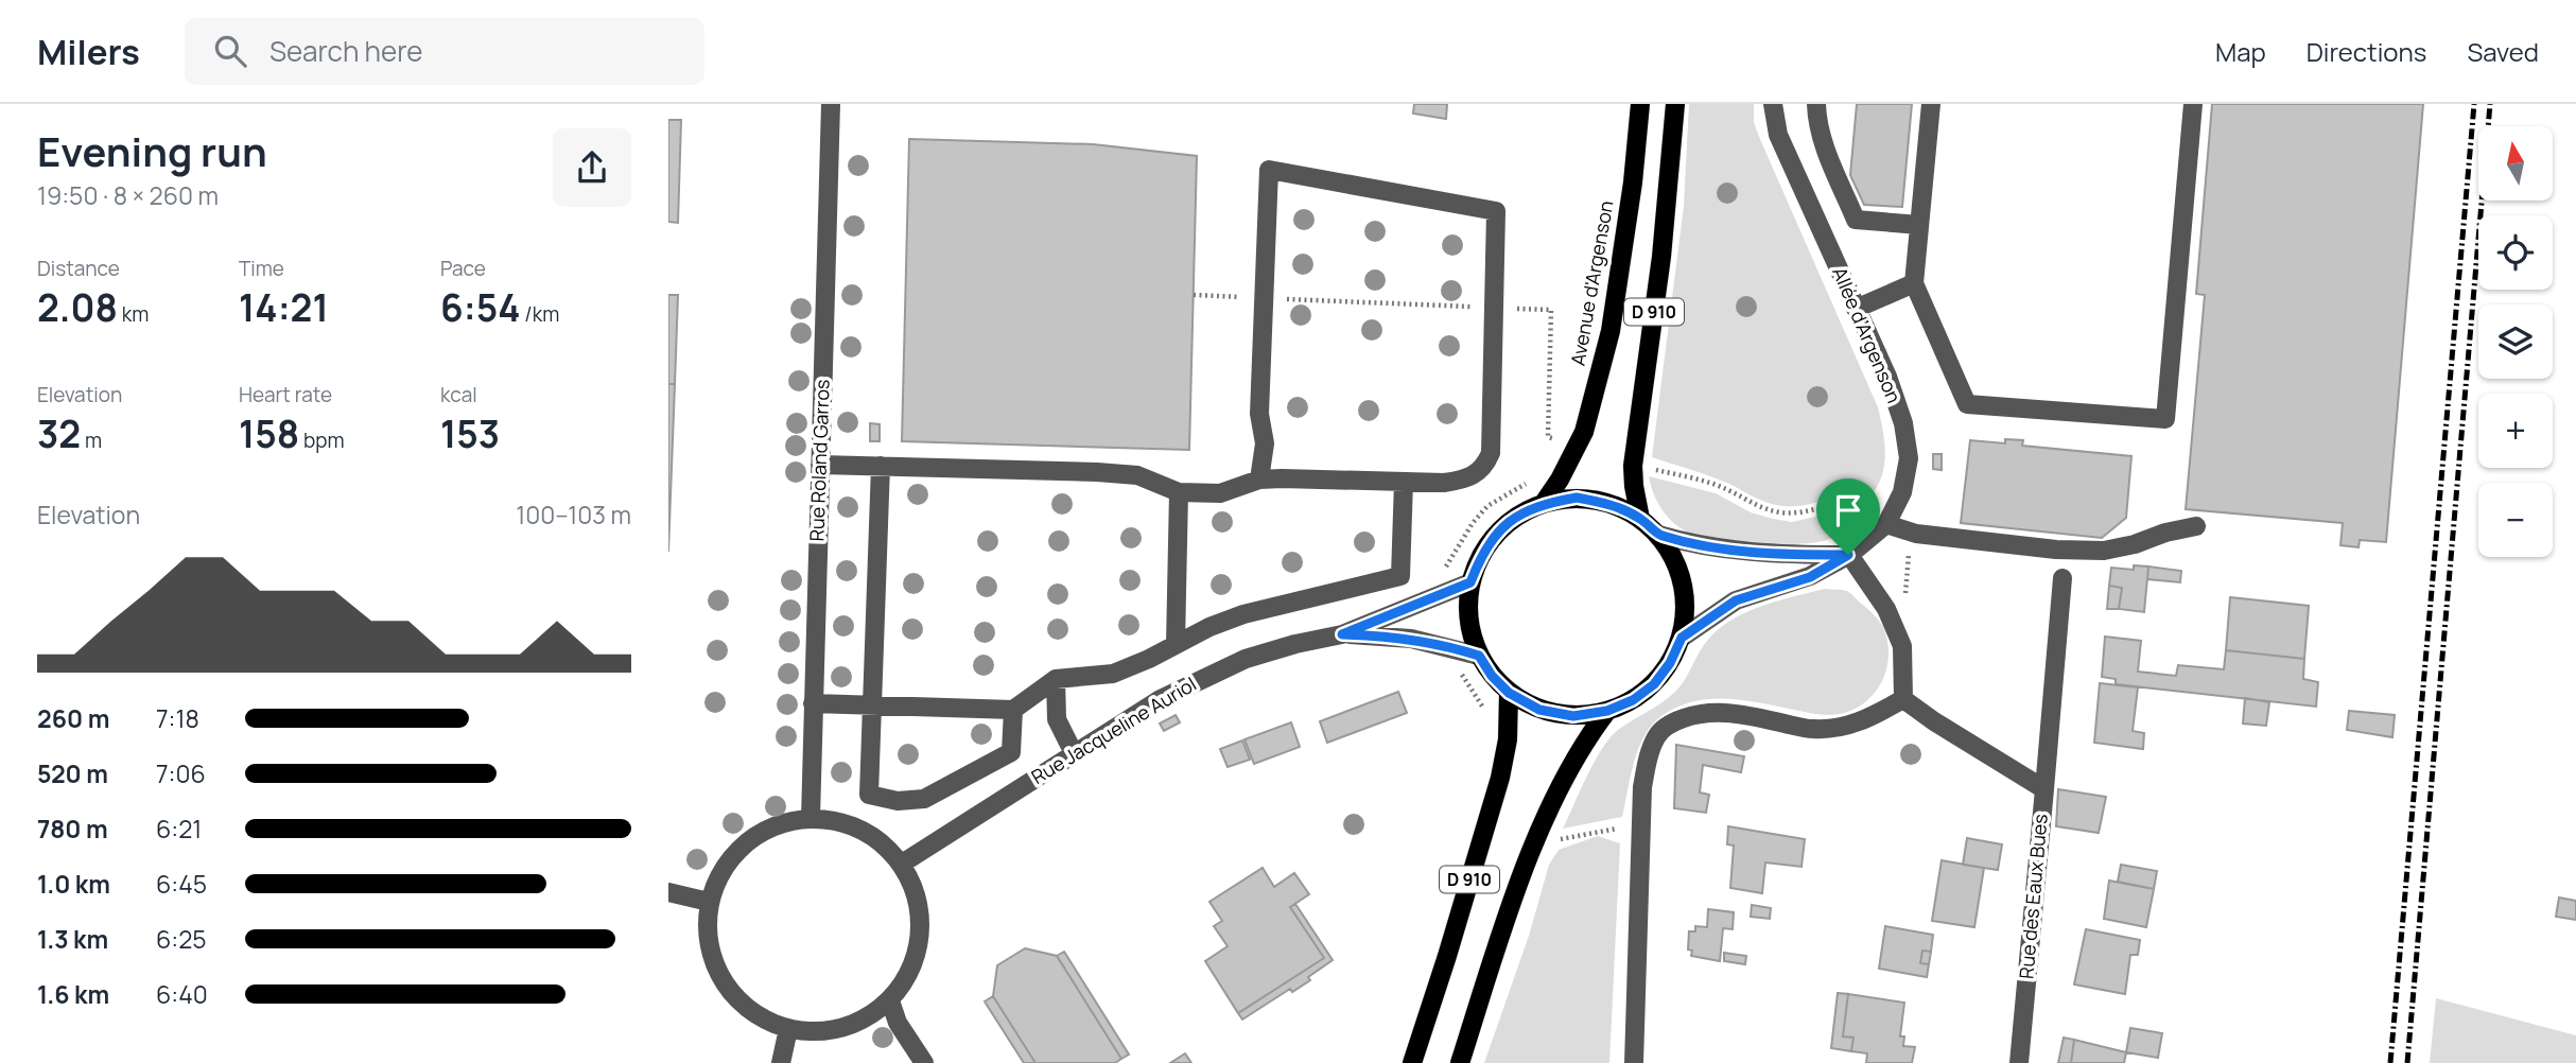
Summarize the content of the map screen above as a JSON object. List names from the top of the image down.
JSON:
{
  "streets": {
    "main road": ["Avenue d'Argenson", "D 910"],
    "street": [
      "Allée d’Argenson",
      "Rue Roland Garros",
      "Rue Jacqueline Auriol",
      "Rue des Eaux Bues"
    ]
  },
  "crossings": [
    ["Avenue d'Argenson", "D 910"],
    ["Avenue d'Argenson", "Allée d’Argenson"],
    ["Avenue d'Argenson", "Rue Jacqueline Auriol"],
    ["D 910", "Allée d’Argenson"],
    ["D 910", "Rue Jacqueline Auriol"],
    ["Allée d’Argenson", "Rue Jacqueline Auriol"],
    ["Rue Roland Garros", "Rue Jacqueline Auriol"]
  ],
  "north": "top",
  "page": {
    "header": "Milers",
    "search": "Search here",
    "nav": ["Map", "Directions", "Saved"],
    "heading": ["Evening run", "19:50 · 8 × 260 m"],
    "map_buttons": ["+", "−"],
    "stats": [
      ["Distance", "2.08 km"],
      ["Time", "14:21"],
      ["Pace", "6:54 /km"],
      ["Elevation", "32 m"],
      ["Heart rate", "158 bpm"],
      ["kcal", "153"]
    ],
    "chart": ["Elevation", "100–103 m"],
    "list": [
      {
        "name": "260 m",
        "note": "7:18"
      },
      {
        "name": "520 m",
        "note": "7:06"
      },
      {
        "name": "780 m",
        "note": "6:21"
      },
      {
        "name": "1.0 km",
        "note": "6:45"
      },
      {
        "name": "1.3 km",
        "note": "6:25"
      },
      {
        "name": "1.6 km",
        "note": "6:40"
      }
    ]
  }
}
